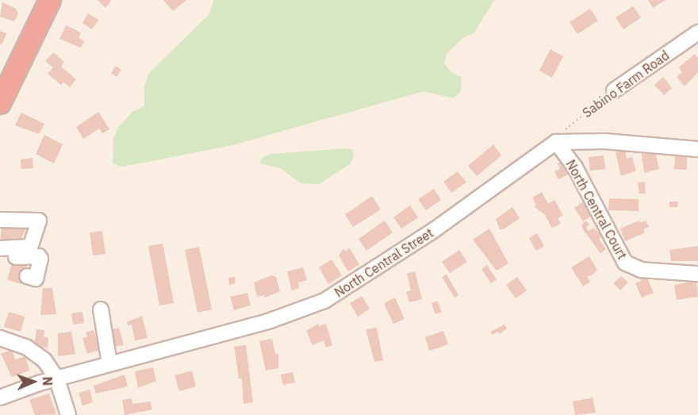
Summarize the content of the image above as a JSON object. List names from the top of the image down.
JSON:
{
  "streets": {
    "street": ["Sabino Farm Road", "North Central Court", "North Central Street"]
  },
  "crossings": [
    ["Sabino Farm Road", "North Central Court"],
    ["Sabino Farm Road", "North Central Street"],
    ["North Central Court", "North Central Street"]
  ],
  "north": "right"
}
